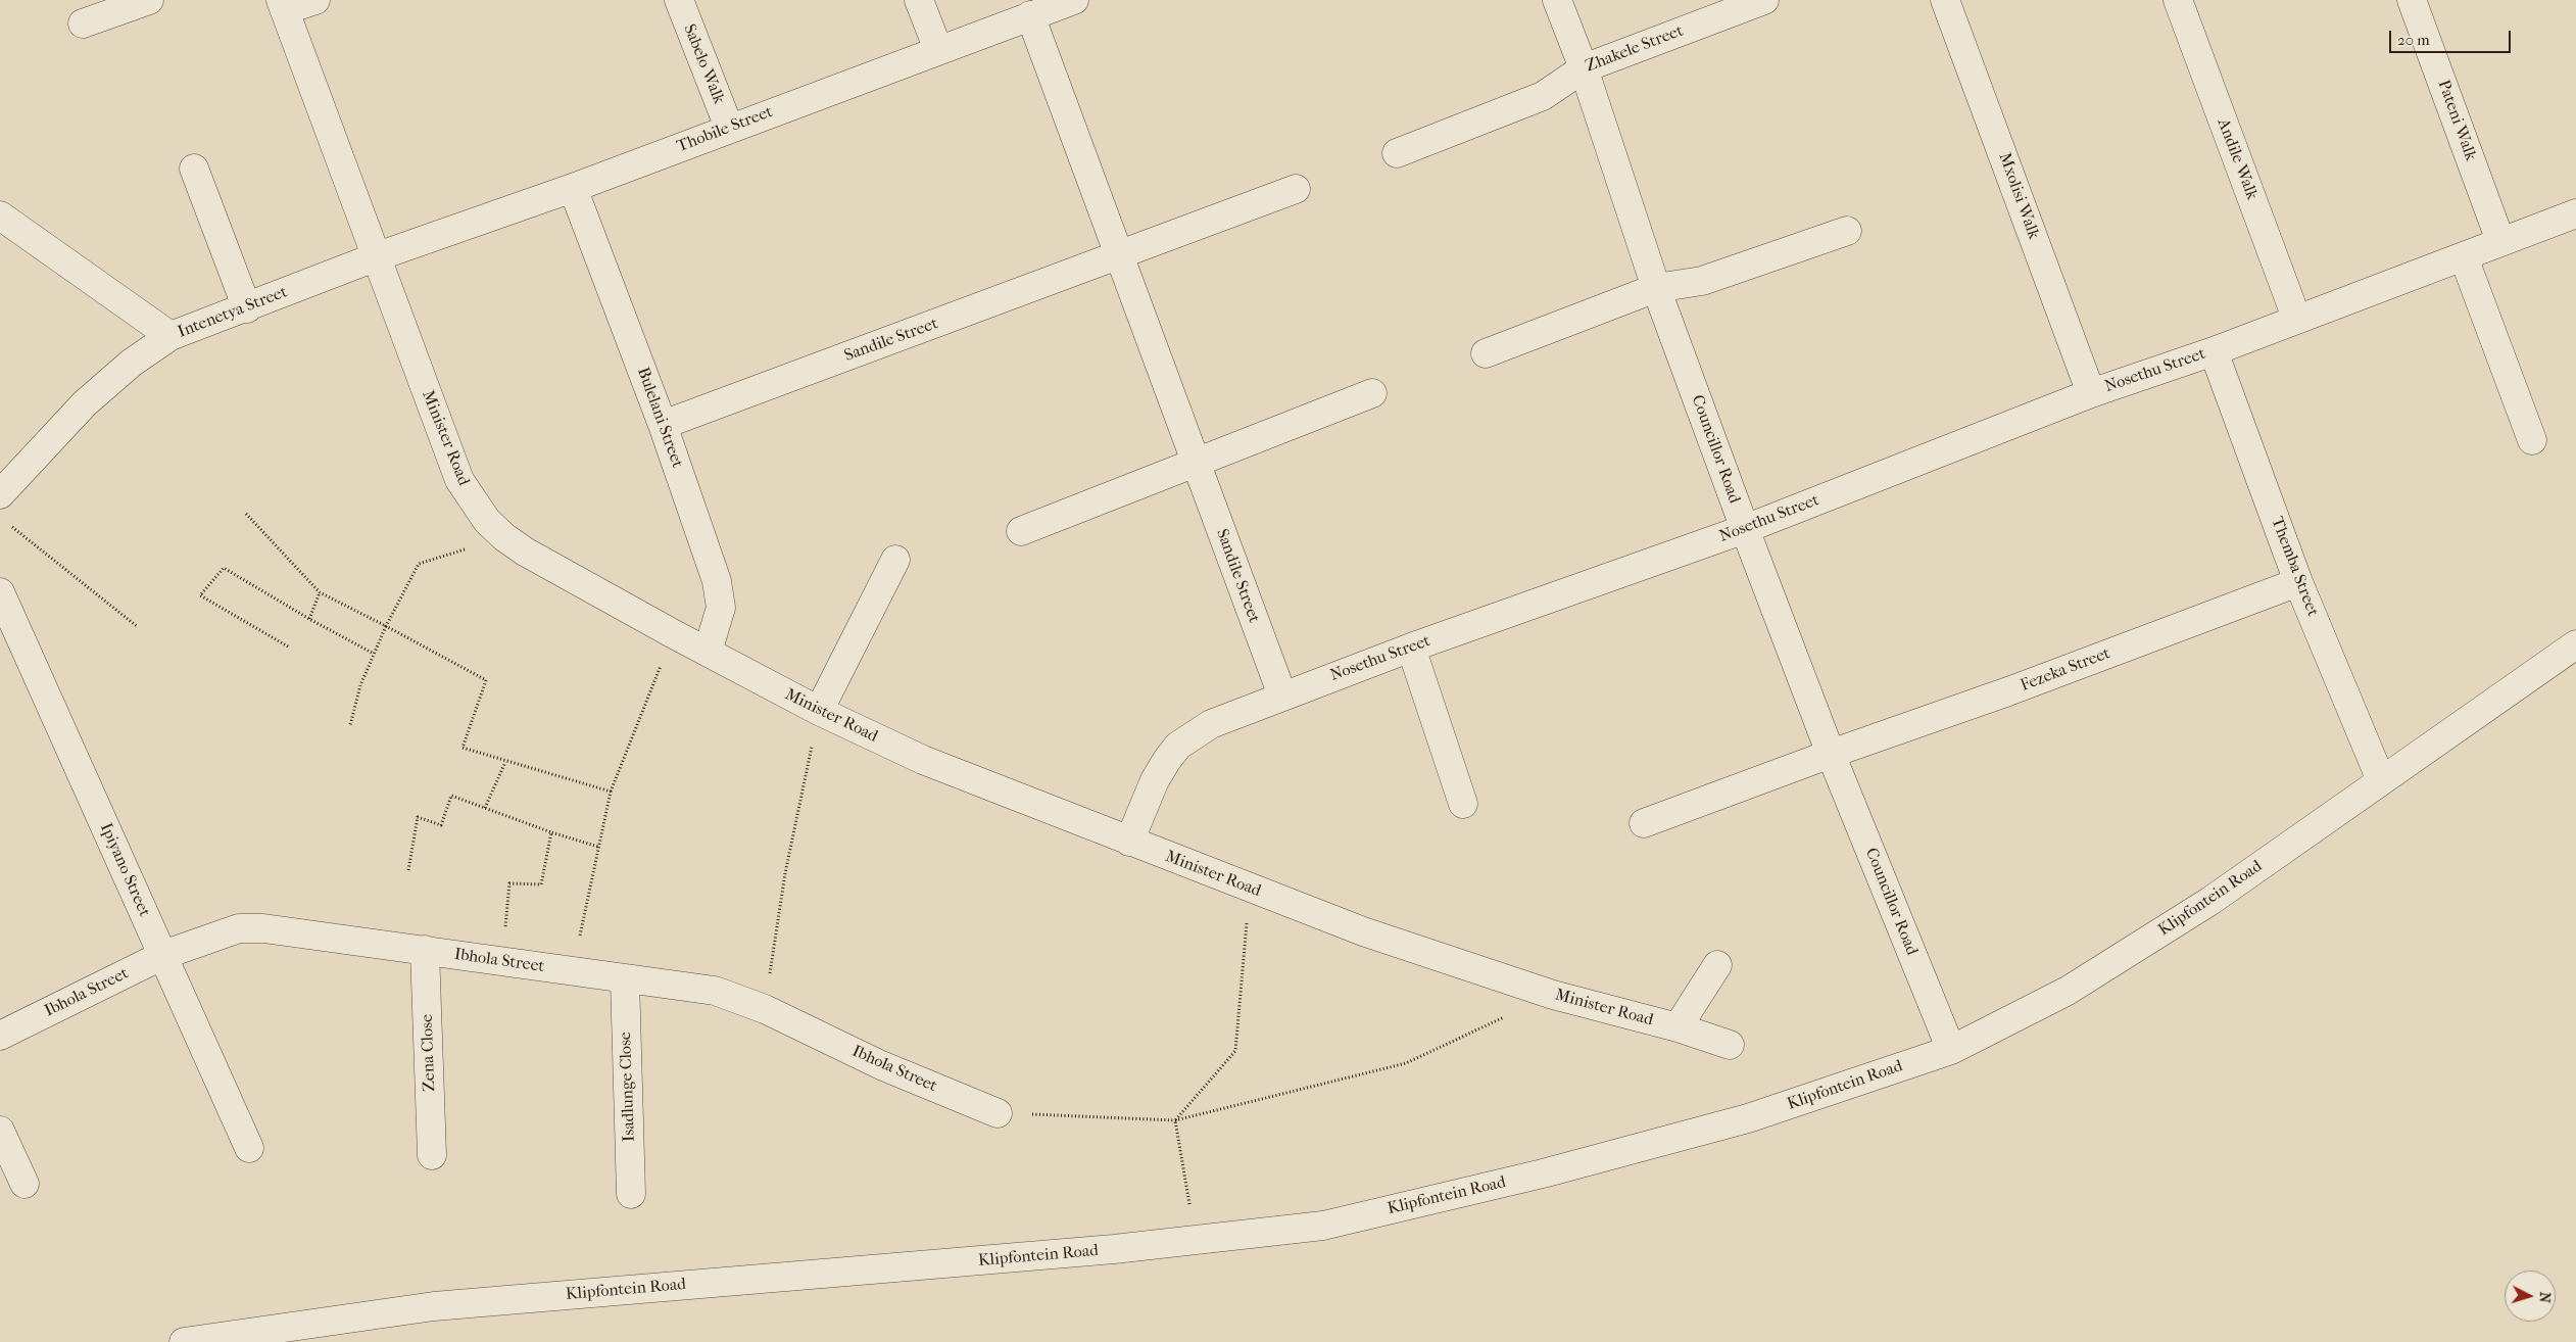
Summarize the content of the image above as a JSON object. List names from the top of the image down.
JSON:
{
  "streets": {
    "street": [
      "Zhakele Street",
      "Sabelo Walk",
      "Pateni Walk",
      "Thobile Street",
      "Andile Walk",
      "Mxolisi Walk",
      "Intenetya Street",
      "Sandile Street",
      "Nosethu Street",
      "Bulelani Street",
      "Minister Road",
      "Councillor Road",
      "Themba Street",
      "Fezeka Street",
      "Ipiyano Street",
      "Klipfontein Road",
      "Ibhola Street",
      "Zena Close",
      "Isadlunge Close"
    ]
  },
  "crossings": [
    ["Zhakele Street", "Councillor Road"],
    ["Sabelo Walk", "Thobile Street"],
    ["Pateni Walk", "Nosethu Street"],
    ["Thobile Street", "Intenetya Street"],
    ["Thobile Street", "Sandile Street"],
    ["Thobile Street", "Bulelani Street"],
    ["Thobile Street", "Minister Road"],
    ["Andile Walk", "Nosethu Street"],
    ["Mxolisi Walk", "Nosethu Street"],
    ["Intenetya Street", "Minister Road"],
    ["Sandile Street", "Nosethu Street"],
    ["Sandile Street", "Bulelani Street"],
    ["Nosethu Street", "Minister Road"],
    ["Nosethu Street", "Councillor Road"],
    ["Nosethu Street", "Themba Street"],
    ["Bulelani Street", "Minister Road"],
    ["Councillor Road", "Fezeka Street"],
    ["Councillor Road", "Klipfontein Road"],
    ["Themba Street", "Fezeka Street"],
    ["Themba Street", "Klipfontein Road"],
    ["Ipiyano Street", "Ibhola Street"],
    ["Ibhola Street", "Zena Close"],
    ["Ibhola Street", "Isadlunge Close"]
  ],
  "scale_bar": "20 m",
  "north": "right"
}
